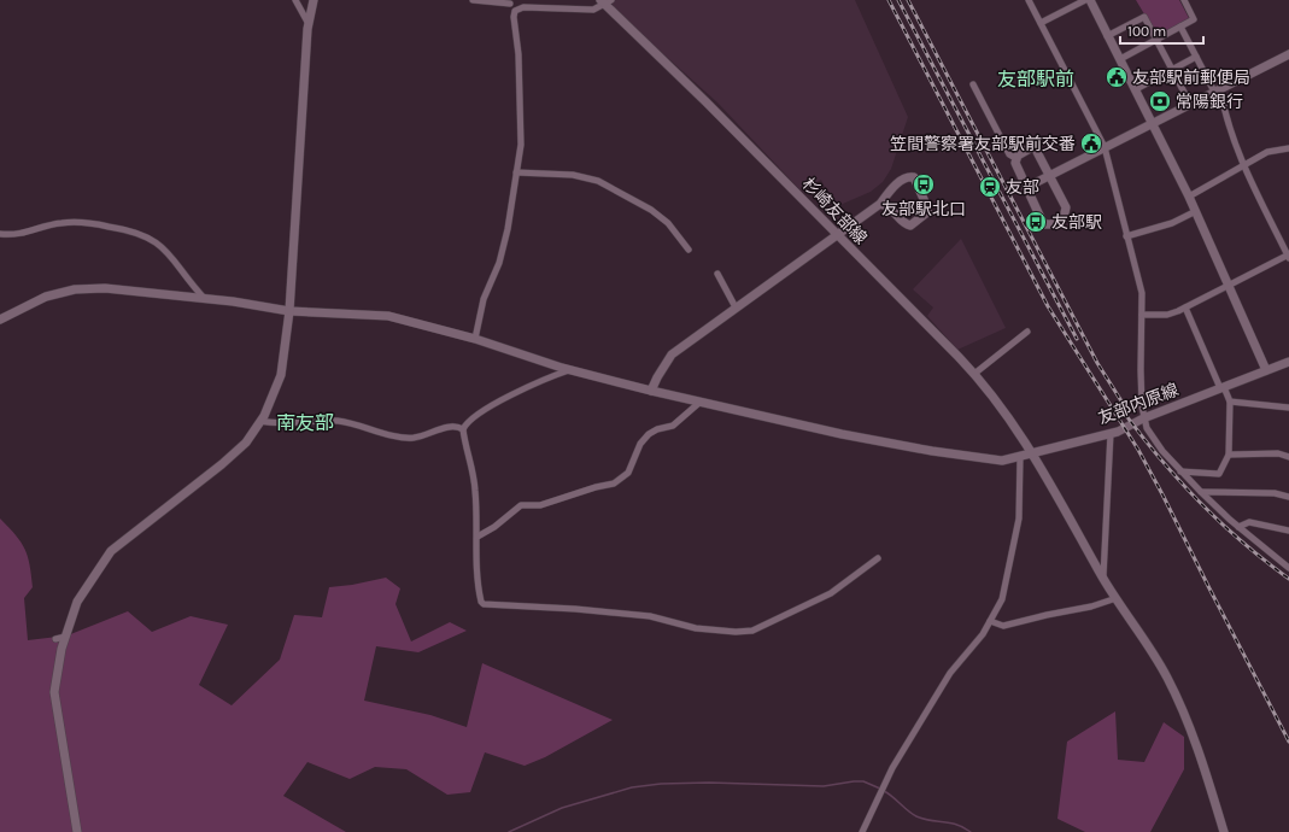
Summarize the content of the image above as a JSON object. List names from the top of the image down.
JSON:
{
  "streets": {
    "street": ["杉崎友部線", "友部内原線"]
  },
  "crossings": [
    ["杉崎友部線", "友部内原線"]
  ],
  "districts": ["友部駅前", "南友部"],
  "places": {
    "public building": ["友部駅前郵便局", "笠間警察署友部駅前交番"],
    "bank": ["常陽銀行"],
    "bus stop": ["友部駅北口", "友部駅"],
    "station": ["友部"]
  },
  "scale_bar": "100 m"
}
